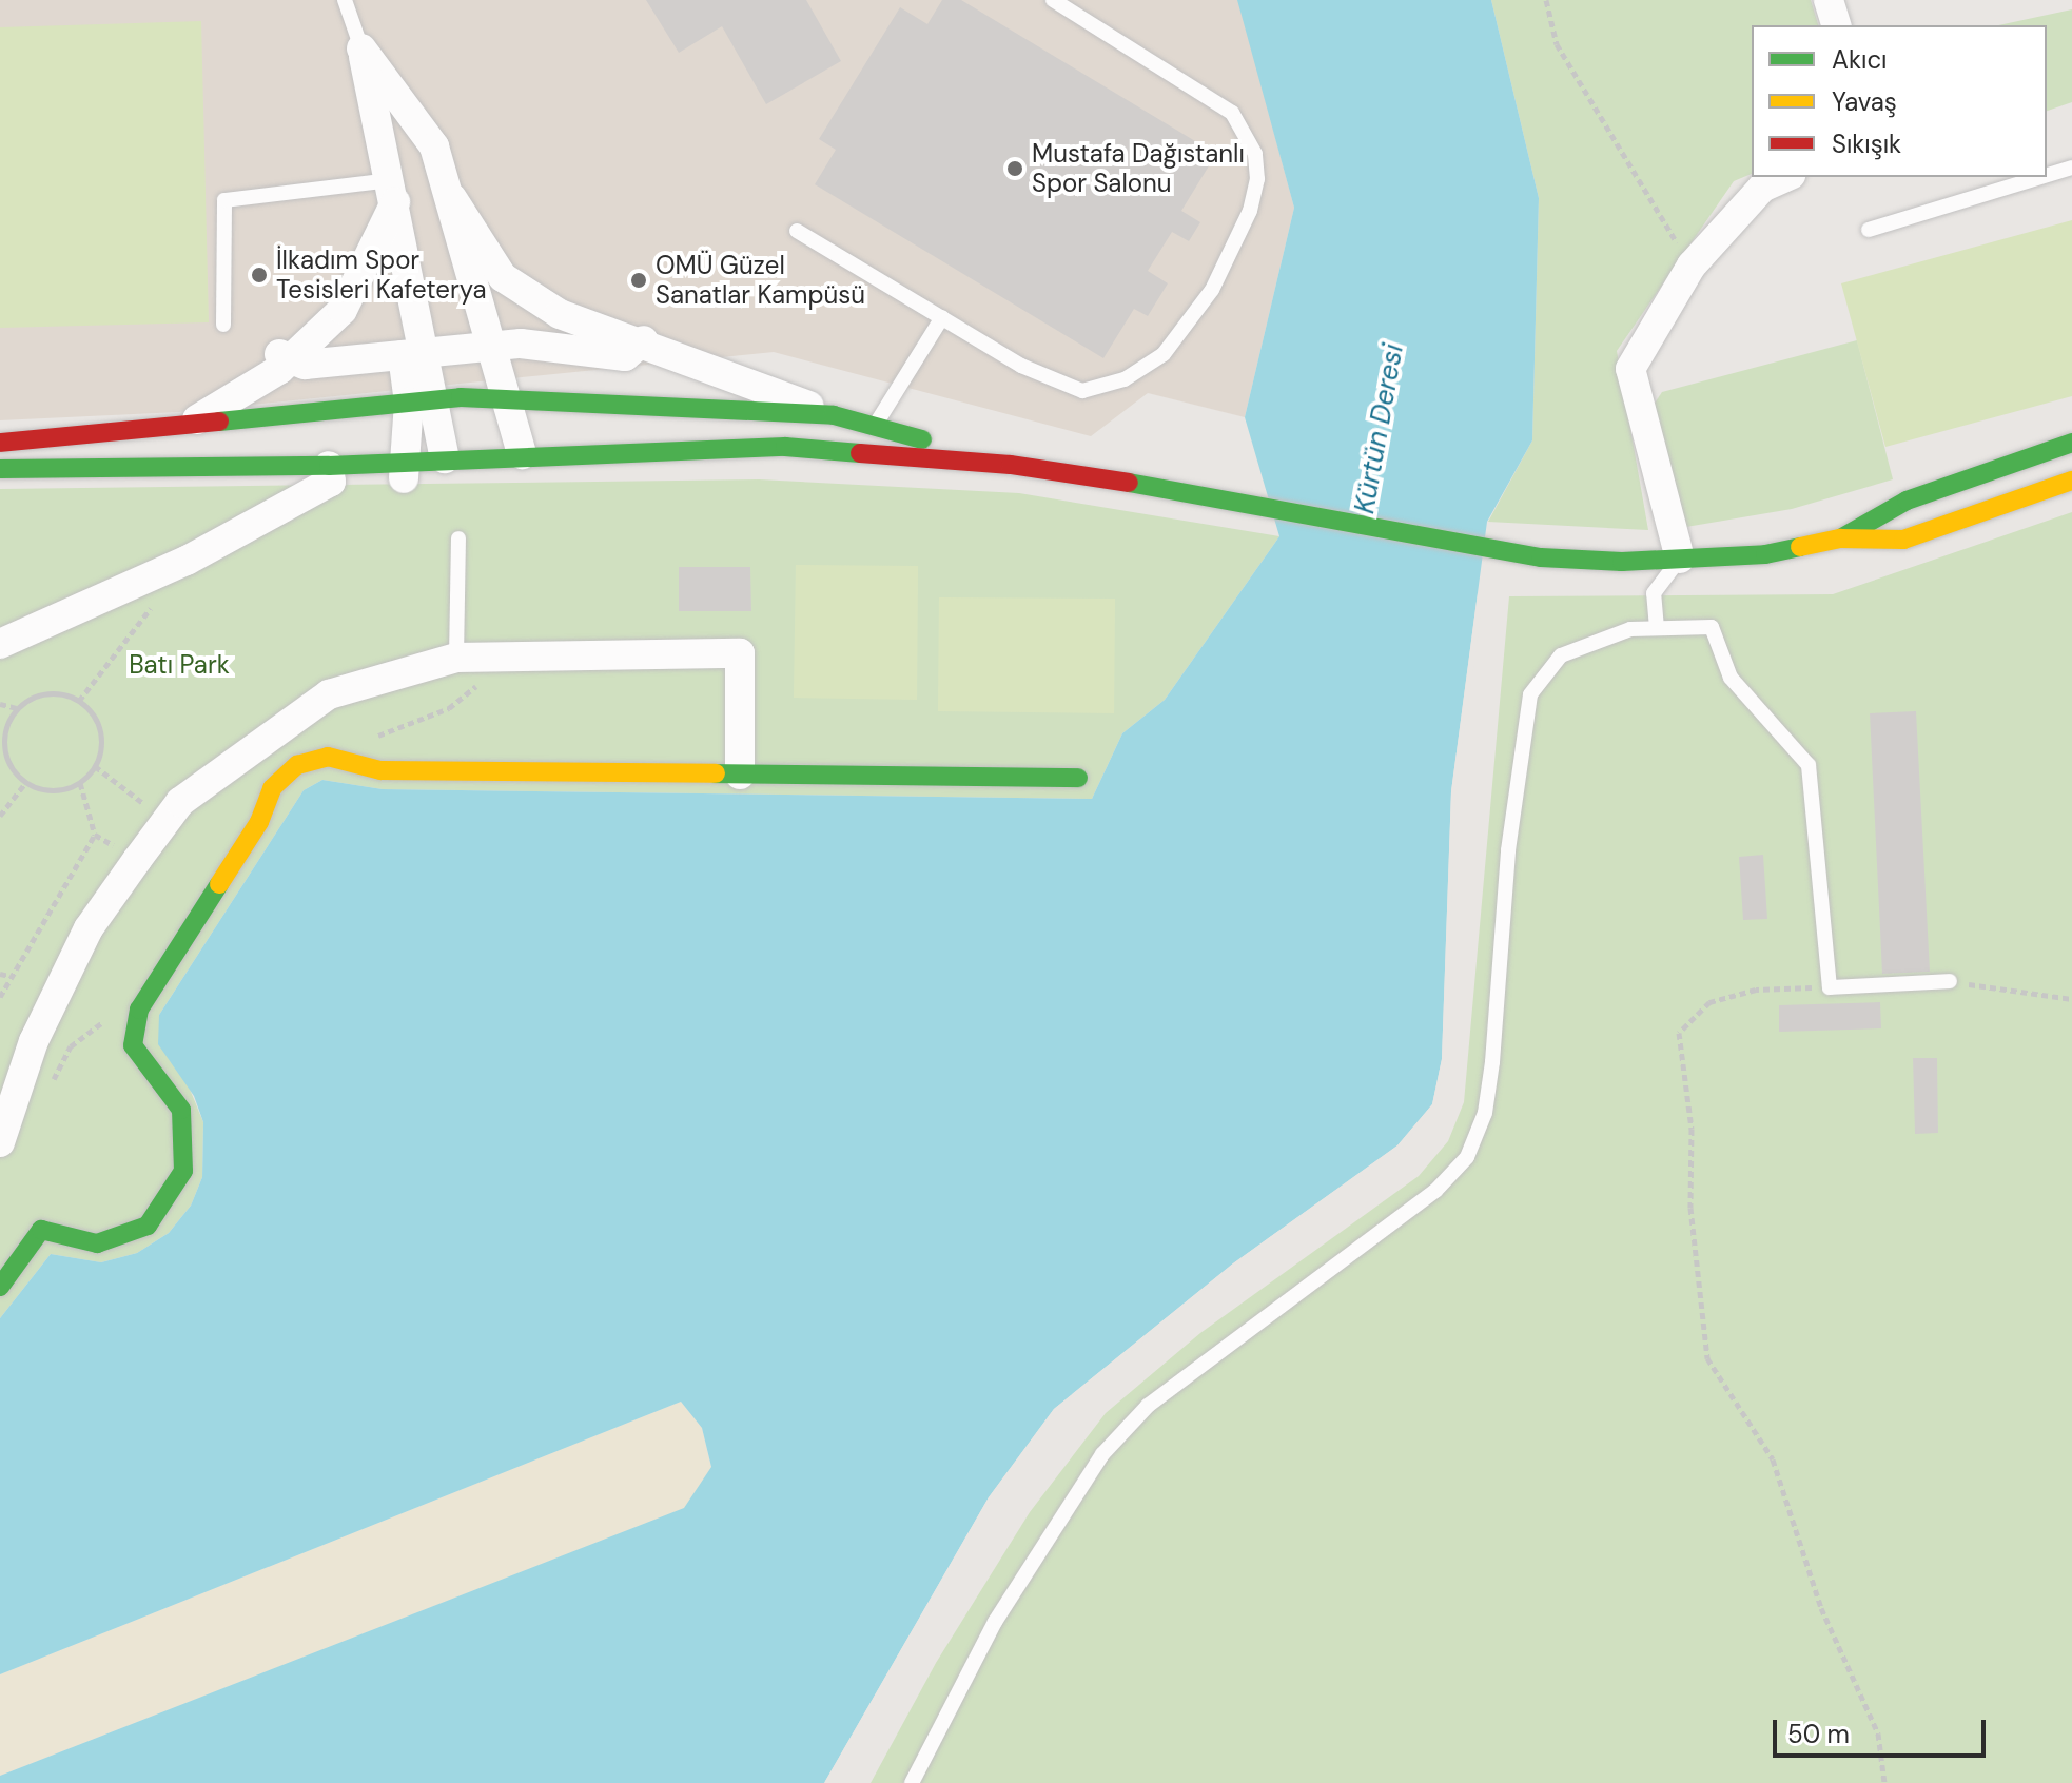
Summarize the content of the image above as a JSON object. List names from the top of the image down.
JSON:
{
  "water": ["Kürtün Deresi"],
  "parks": ["Batı Park"],
  "places": ["Mustafa Dağıstanlı Spor Salonu", "İlkadım Spor Tesisleri Kafeterya", "OMÜ Güzel Sanatlar Kampüsü"],
  "legend": ["Akıcı", "Yavaş", "Sıkışık"],
  "scale_bar": "50 m"
}
